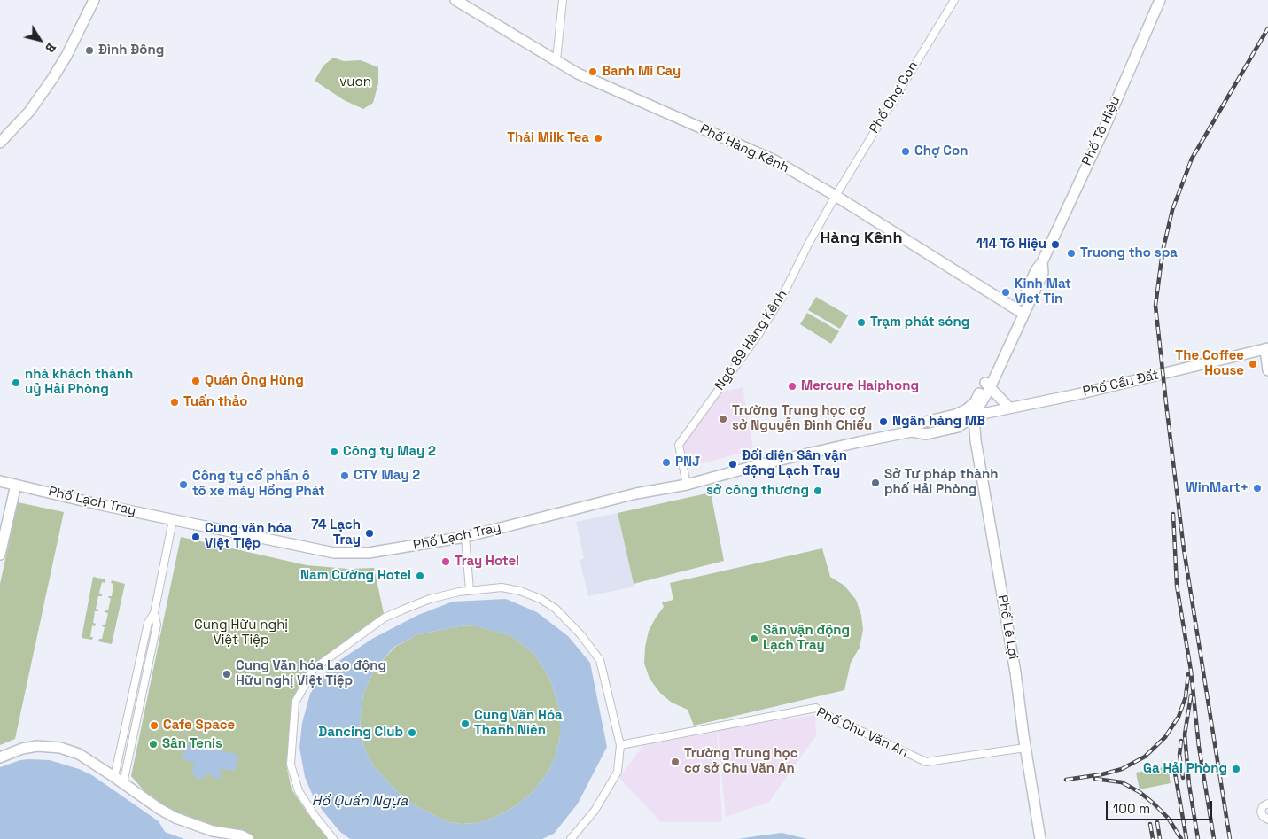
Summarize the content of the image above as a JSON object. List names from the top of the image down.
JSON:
{
  "streets": {
    "main road": [
      "Phố Tô Hiệu",
      "Phố Hàng Kênh",
      "Phố Cầu Đất",
      "Phố Lạch Tray",
      "Phố Lê Lợi"
    ],
    "street": ["Phố Chợ Con", "Ngõ 89 Hàng Kênh", "Phố Chu Văn An"]
  },
  "crossings": [
    ["Phố Chợ Con", "Phố Hàng Kênh"],
    ["Phố Chợ Con", "Ngõ 89 Hàng Kênh"],
    ["Phố Tô Hiệu", "Phố Hàng Kênh"],
    ["Phố Tô Hiệu", "Phố Cầu Đất"],
    ["Phố Tô Hiệu", "Phố Lạch Tray"],
    ["Phố Tô Hiệu", "Phố Lê Lợi"],
    ["Phố Hàng Kênh", "Ngõ 89 Hàng Kênh"],
    ["Ngõ 89 Hàng Kênh", "Phố Lạch Tray"],
    ["Phố Cầu Đất", "Phố Lạch Tray"],
    ["Phố Cầu Đất", "Phố Lê Lợi"],
    ["Phố Lạch Tray", "Phố Lê Lợi"],
    ["Phố Lê Lợi", "Phố Chu Văn An"]
  ],
  "districts": ["Hàng Kênh"],
  "water": ["Hồ Quần Ngựa"],
  "parks": ["vuon", "Cung Hữu nghị Việt Tiệp"],
  "places": [
    "Đình Đông",
    "Banh Mi Cay",
    "Thái Milk Tea",
    "Chợ Con",
    "114 Tô Hiệu",
    "Truong tho spa",
    "Kinh Mat Viet Tin",
    "Trạm phát sóng",
    "The Coffee House",
    "Quán Ông Hùng",
    "nhà khách thành uỷ Hải Phòng",
    "Mercure Haiphong",
    "Tuấn thảo",
    "Trường Trung học cơ sở Nguyễn Đình Chiểu",
    "Ngân hàng MB",
    "Công ty May 2",
    "PNJ",
    "Đối diện Sân vận động Lạch Tray",
    "CTY May 2",
    "Sở Tư pháp thành phố Hải Phòng",
    "Công ty cổ phần ô tô xe máy Hồng Phát",
    "WinMart+",
    "sở công thương",
    "74 Lạch Tray",
    "Cung văn hóa Việt Tiệp",
    "Tray Hotel",
    "Nam Cường Hotel",
    "Sân vận động Lạch Tray",
    "Cung Văn hóa Lao động Hữu nghị Việt Tiệp",
    "Cung Văn Hóa Thanh Niên",
    "Cafe Space",
    "Dancing Club",
    "Sân Tenis",
    "Trường Trung học cơ sở Chu Văn An",
    "Ga Hải Phòng"
  ],
  "scale_bar": "100 m",
  "north": "bottom right"
}
